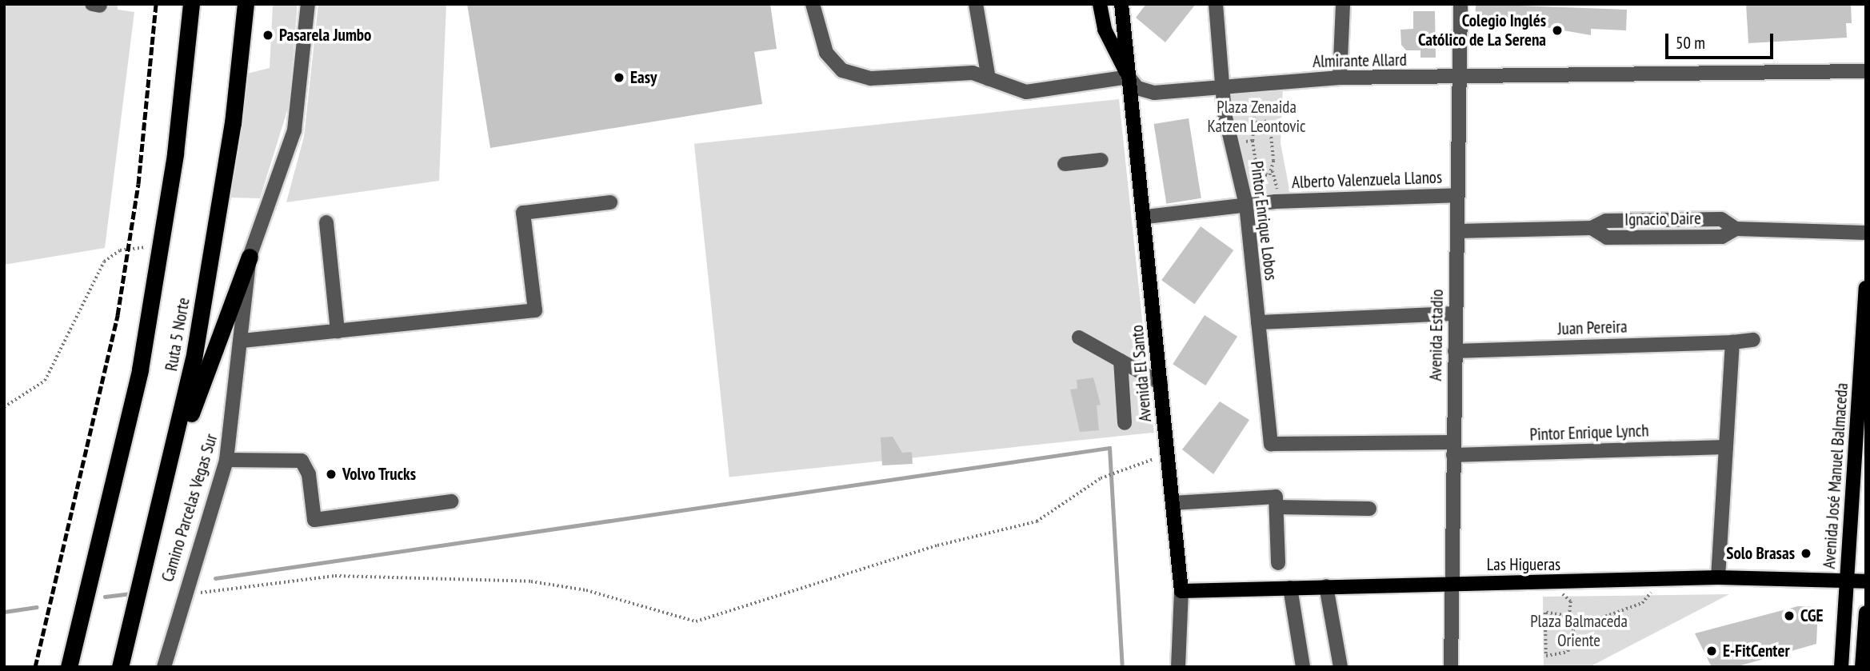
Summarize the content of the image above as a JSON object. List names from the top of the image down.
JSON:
{
  "streets": {
    "highway": ["Ruta 5 Norte"],
    "main road": ["Avenida El Santo", "Avenida José Manuel Balmaceda", "Las Higueras"],
    "street": [
      "Almirante Allard",
      "Alberto Valenzuela Llanos",
      "Ignacio Daire",
      "Pintor Enrique Lobos",
      "Juan Pereira",
      "Avenida Estadio",
      "Pintor Enrique Lynch",
      "Camino Parcelas Vegas Sur"
    ]
  },
  "crossings": [
    ["Almirante Allard", "Pintor Enrique Lobos"],
    ["Almirante Allard", "Avenida Estadio"],
    ["Almirante Allard", "Avenida El Santo"],
    ["Alberto Valenzuela Llanos", "Pintor Enrique Lobos"],
    ["Alberto Valenzuela Llanos", "Avenida Estadio"],
    ["Alberto Valenzuela Llanos", "Avenida El Santo"],
    ["Ignacio Daire", "Avenida Estadio"],
    ["Pintor Enrique Lobos", "Pintor Enrique Lynch"],
    ["Juan Pereira", "Avenida Estadio"],
    ["Avenida Estadio", "Pintor Enrique Lynch"],
    ["Avenida Estadio", "Las Higueras"],
    ["Avenida El Santo", "Las Higueras"],
    ["Avenida José Manuel Balmaceda", "Las Higueras"]
  ],
  "parks": ["Plaza Zenaida Katzen Leontovic", "Plaza Balmaceda Oriente"],
  "places": [
    "Colegio Inglés Católico de La Serena",
    "Pasarela Jumbo",
    "Easy",
    "Volvo Trucks",
    "Solo Brasas",
    "CGE",
    "E-FitCenter"
  ],
  "scale_bar": "50 m"
}
